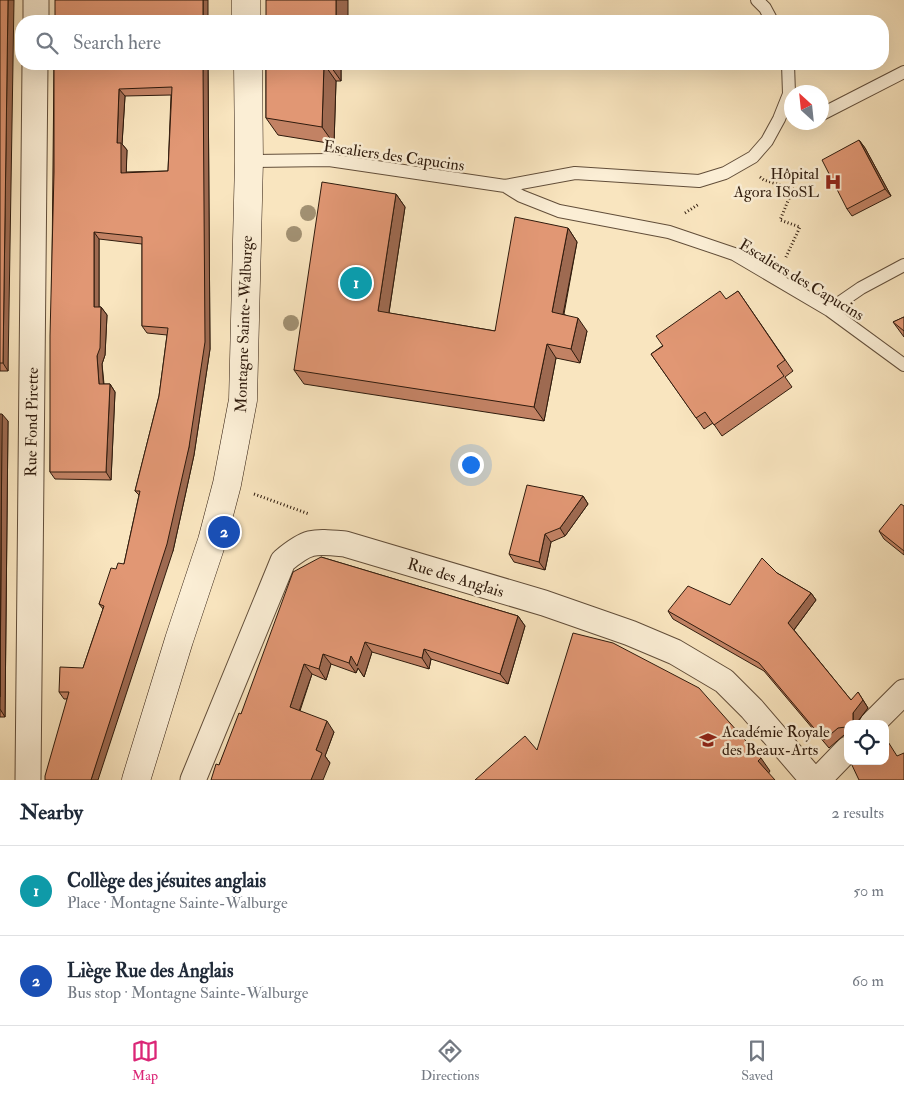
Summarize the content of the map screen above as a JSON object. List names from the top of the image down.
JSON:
{
  "streets": {
    "street": ["Montagne Sainte-Walburge", "Rue Fond Pirette", "Rue des Anglais"],
    "lane": ["Escaliers des Capucins"]
  },
  "crossings": [
    ["Escaliers des Capucins", "Montagne Sainte-Walburge"]
  ],
  "places": {
    "hospital": ["Hôpital Agora ISoSL"],
    "school or university": ["Académie Royale des Beaux-Arts"]
  },
  "north": "top left",
  "page": {
    "search": "Search here",
    "pins": ["1", "2"],
    "heading": ["Nearby", "2 results"],
    "list": [
      {
        "mark": "1",
        "name": "Collège des jésuites anglais",
        "note": "Place · Montagne Sainte-Walburge",
        "value": "50 m"
      },
      {
        "mark": "2",
        "name": "Liège Rue des Anglais",
        "note": "Bus stop · Montagne Sainte-Walburge",
        "value": "60 m"
      }
    ],
    "nav": ["Map", "Directions", "Saved"]
  }
}
